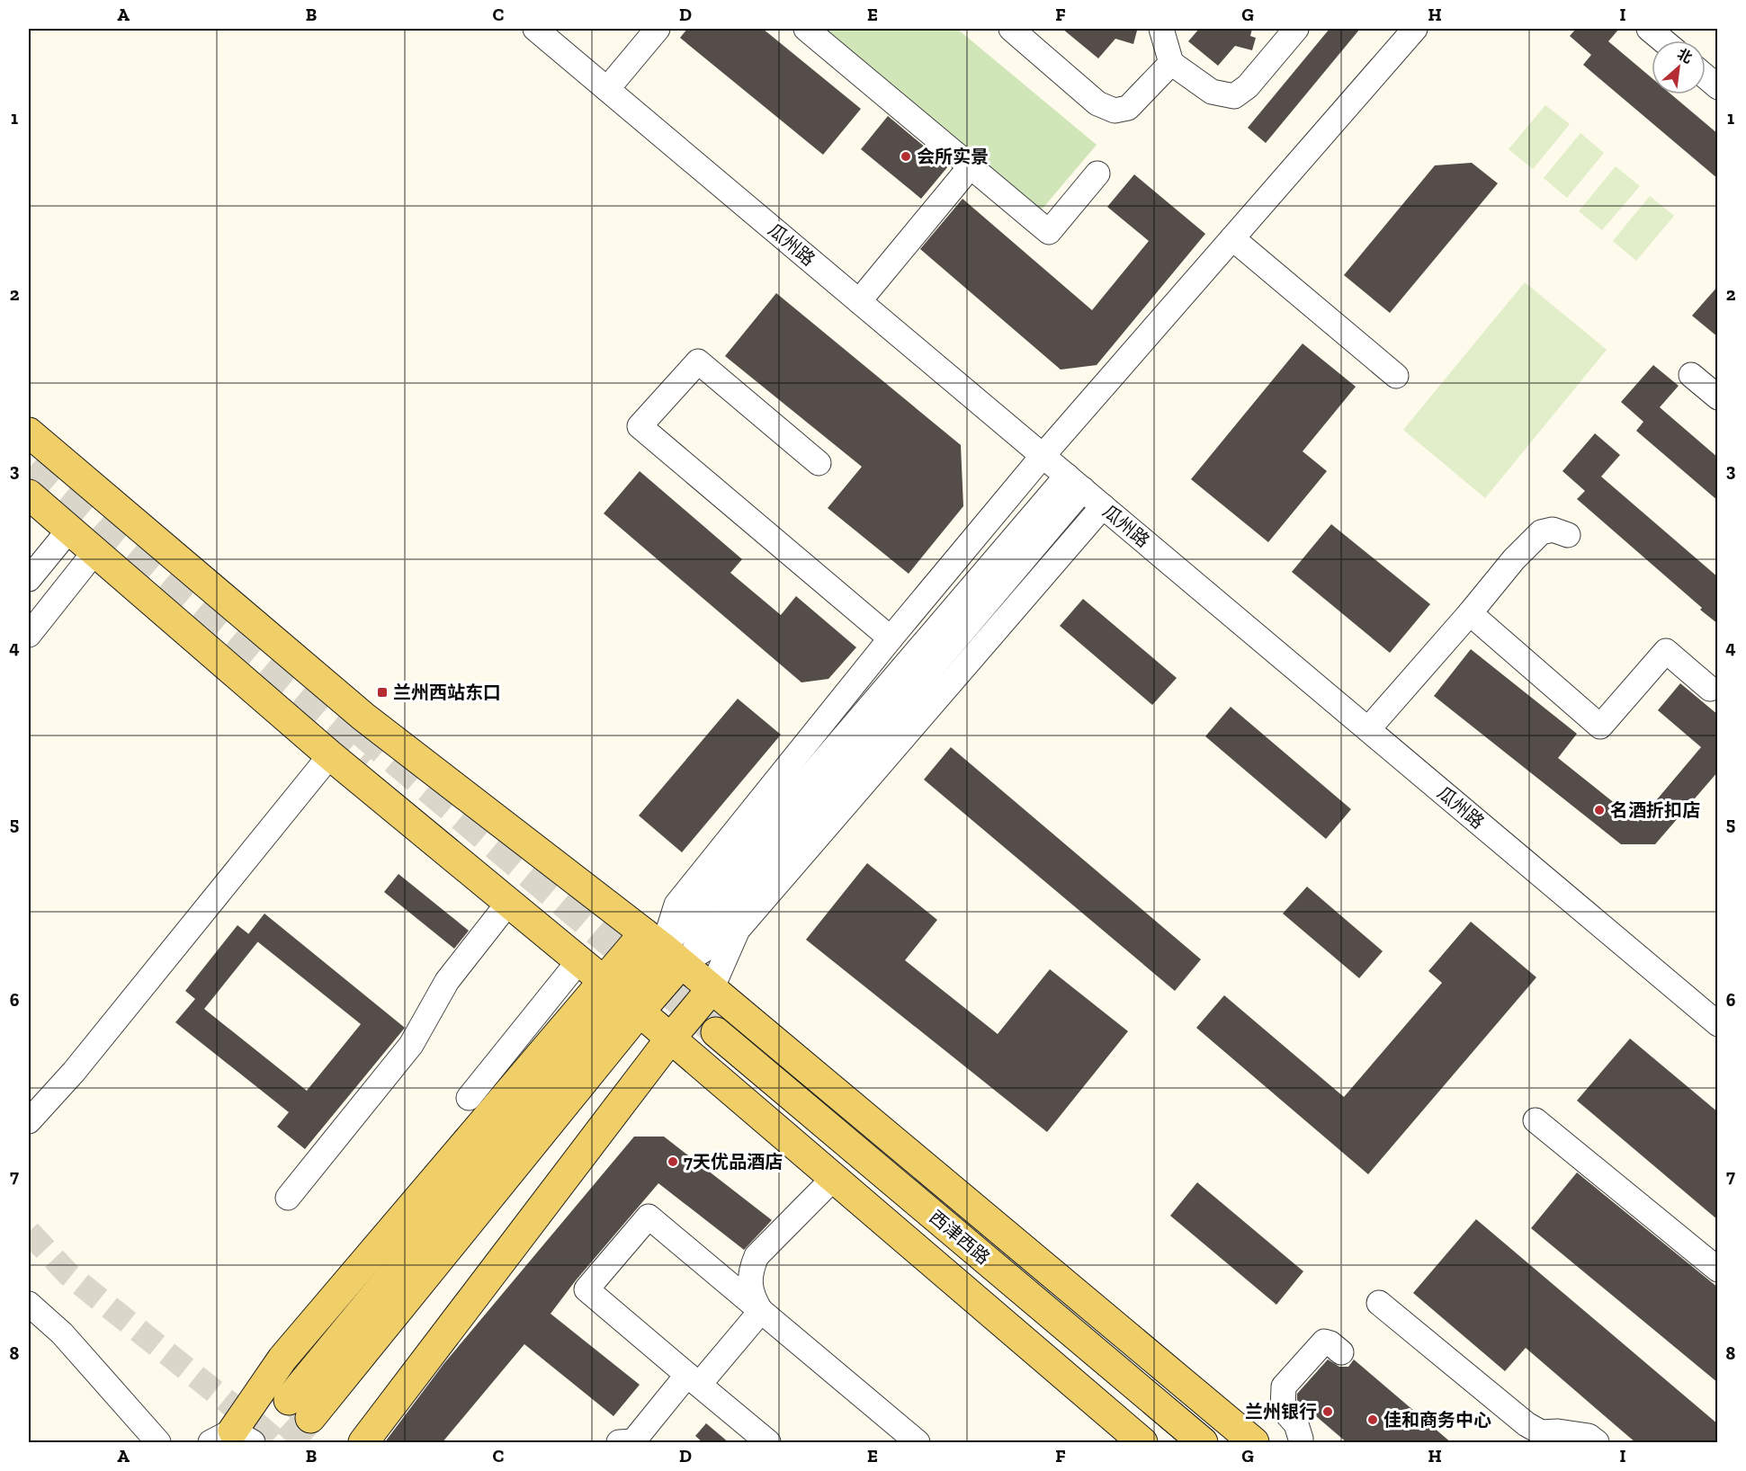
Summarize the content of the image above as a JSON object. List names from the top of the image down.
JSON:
{
  "streets": {
    "main road": ["西津西路"],
    "street": ["瓜州路"]
  },
  "places": {
    "other": [
      "会所实景",
      "名酒折扣店",
      "7天优品酒店",
      "兰州银行",
      "佳和商务中心"
    ],
    "transit": ["兰州西站东口"]
  },
  "north": "top right",
  "grid": {
    "columns": [
      "A",
      "B",
      "C",
      "D",
      "E",
      "F",
      "G",
      "H",
      "I"
    ],
    "rows": [
      "1",
      "2",
      "3",
      "4",
      "5",
      "6",
      "7",
      "8"
    ]
  }
}
